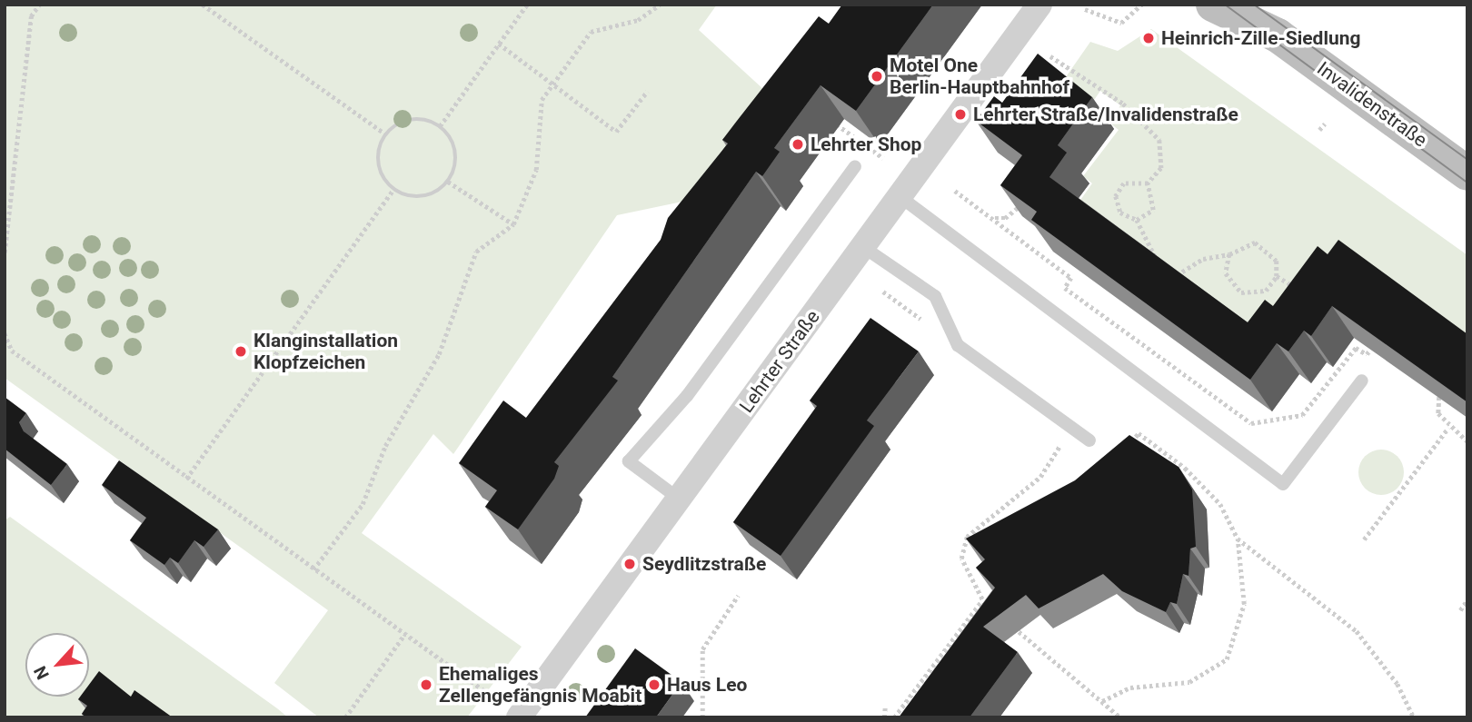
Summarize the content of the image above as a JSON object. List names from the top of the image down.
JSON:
{
  "streets": {
    "main road": ["Invalidenstraße"],
    "street": ["Lehrter Straße"]
  },
  "places": [
    "Heinrich-Zille-Siedlung",
    "Motel One Berlin-Hauptbahnhof",
    "Lehrter Straße/Invalidenstraße",
    "Lehrter Shop",
    "Klanginstallation Klopfzeichen",
    "Seydlitzstraße",
    "Ehemaliges Zellengefängnis Moabit",
    "Haus Leo"
  ],
  "north": "bottom left"
}
